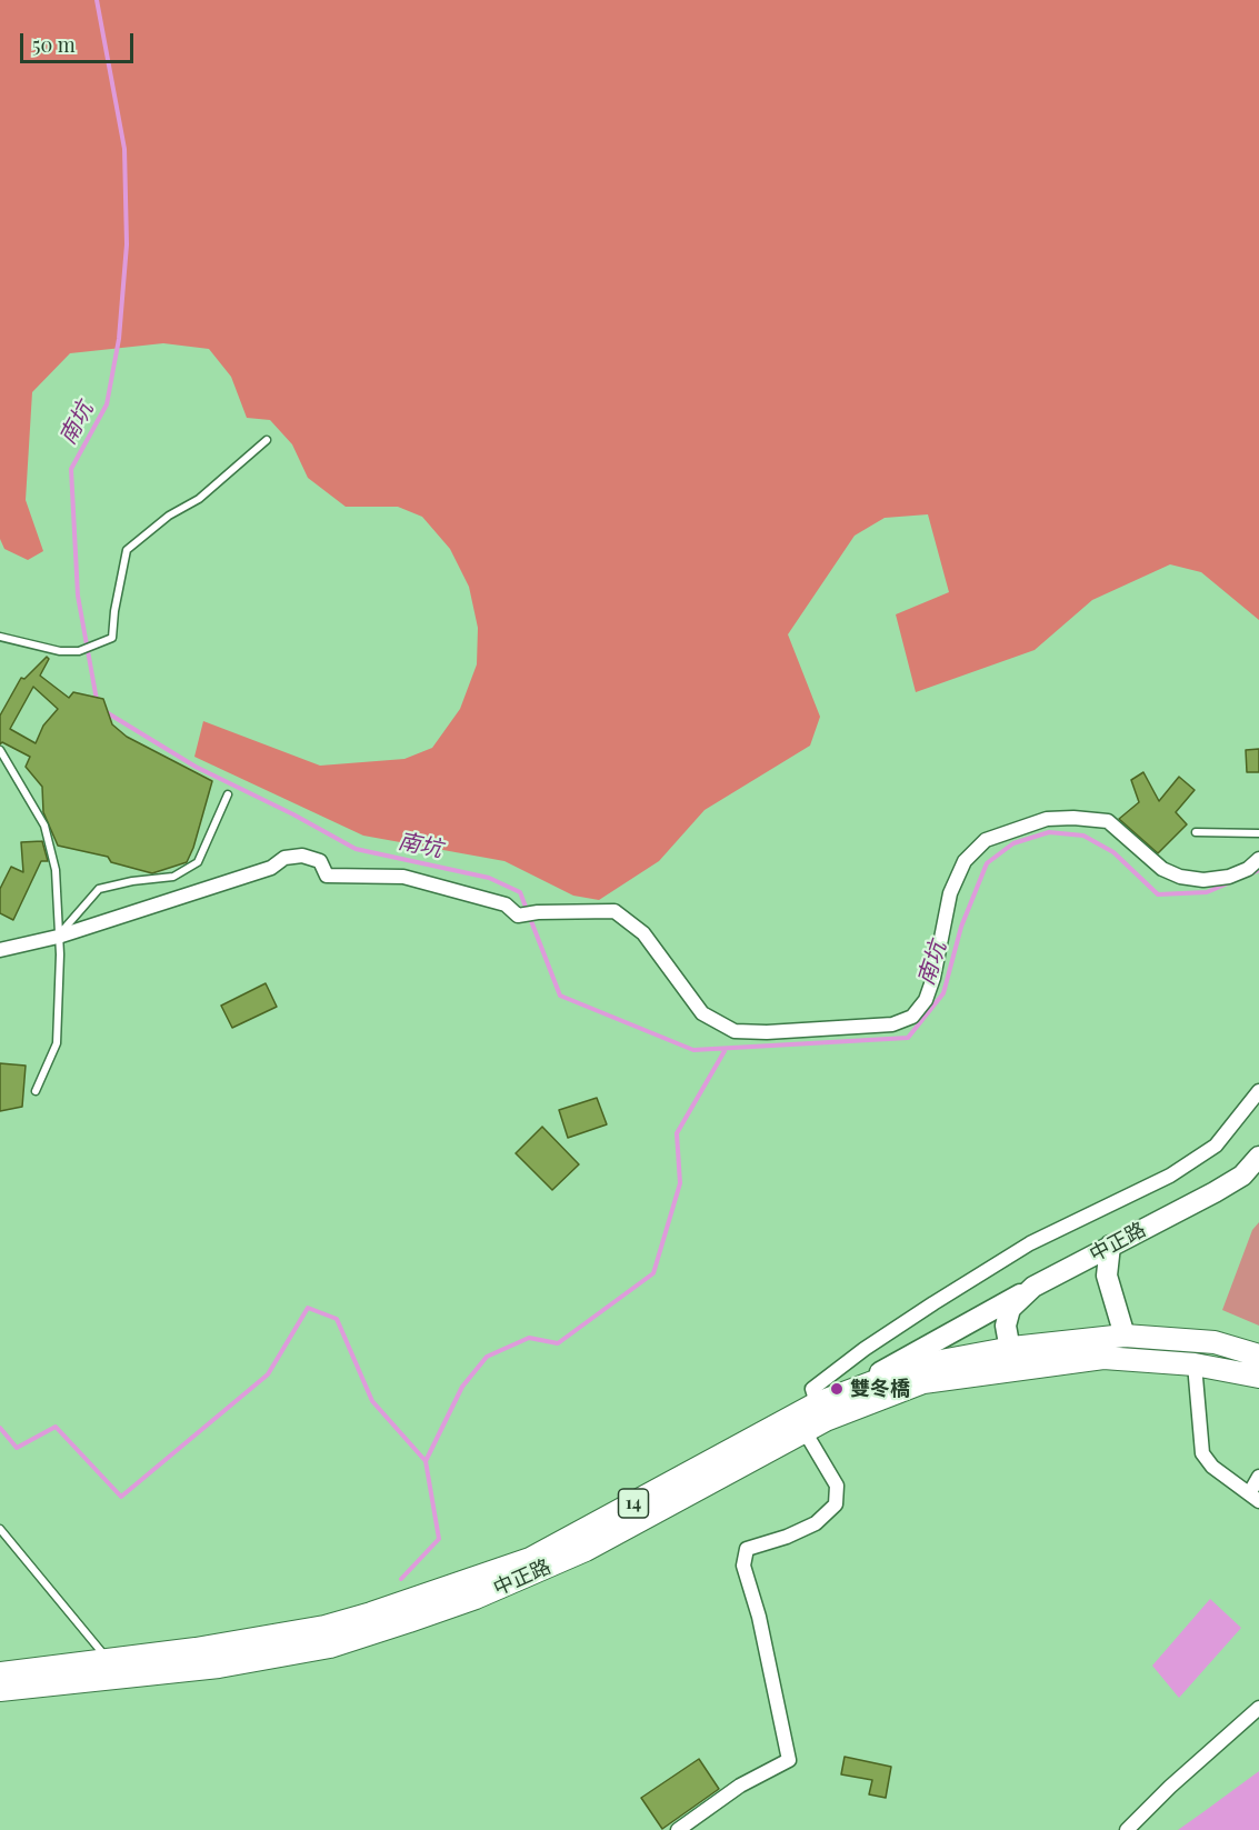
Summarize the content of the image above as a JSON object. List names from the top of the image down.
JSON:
{
  "streets": {
    "main road": ["中正路", "14"]
  },
  "water": ["南坑"],
  "places": ["雙冬橋"],
  "scale_bar": "50 m"
}
